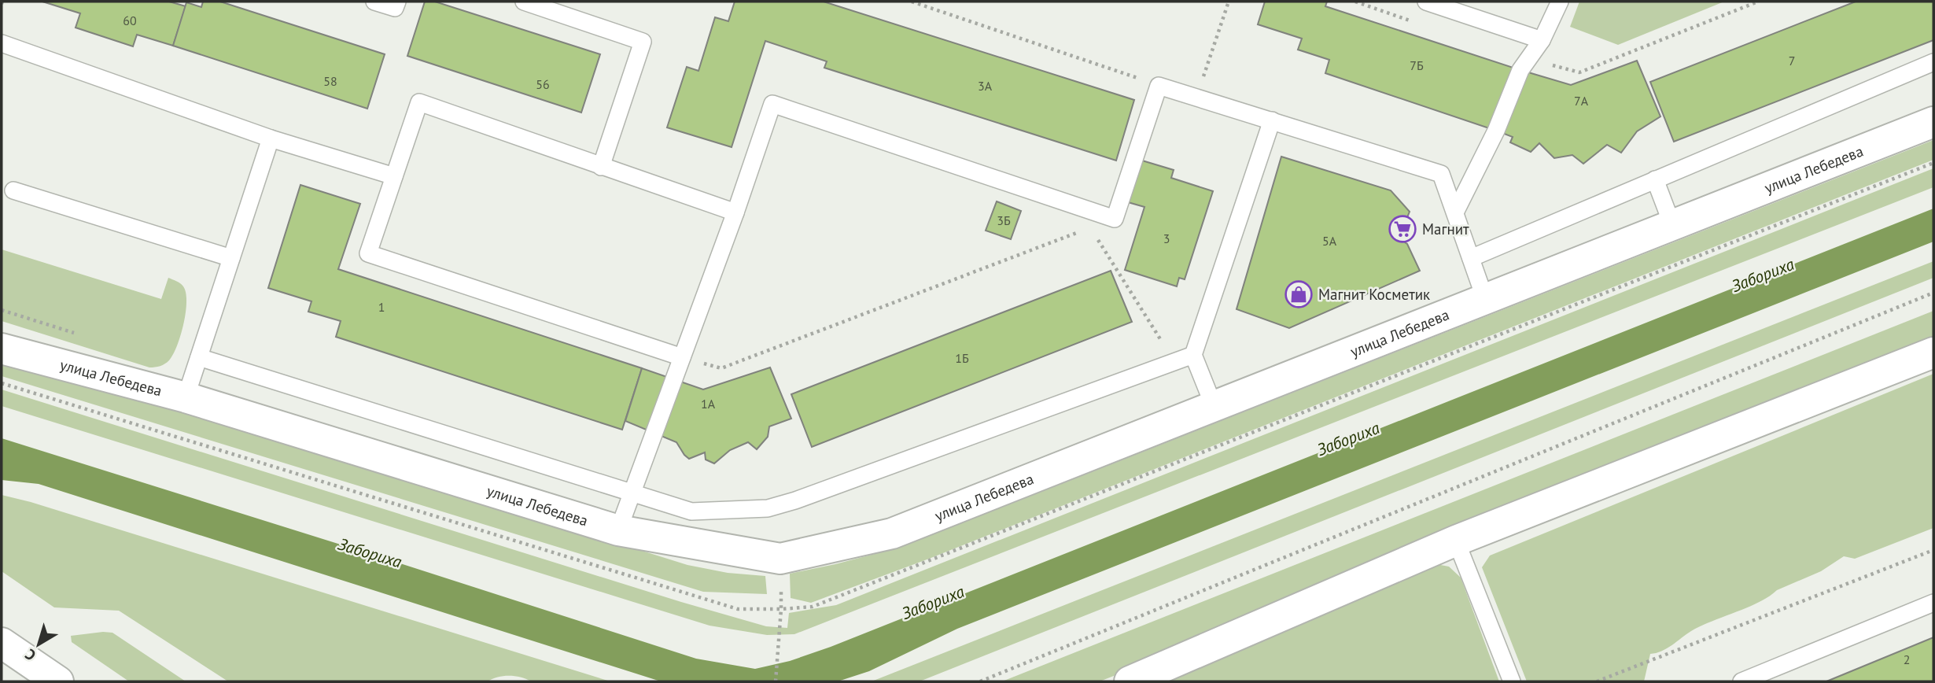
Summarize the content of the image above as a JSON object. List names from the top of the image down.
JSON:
{
  "streets": {
    "street": ["улица Лебедева"]
  },
  "water": ["Забориха"],
  "places": {
    "supermarket": ["Магнит"],
    "shop": ["Магнит Косметик"]
  },
  "house_numbers": [
    "60",
    "7",
    "7Б",
    "58",
    "56",
    "3А",
    "7А",
    "3Б",
    "3",
    "5А",
    "1",
    "1Б",
    "1А",
    "2"
  ],
  "north": "bottom left"
}
